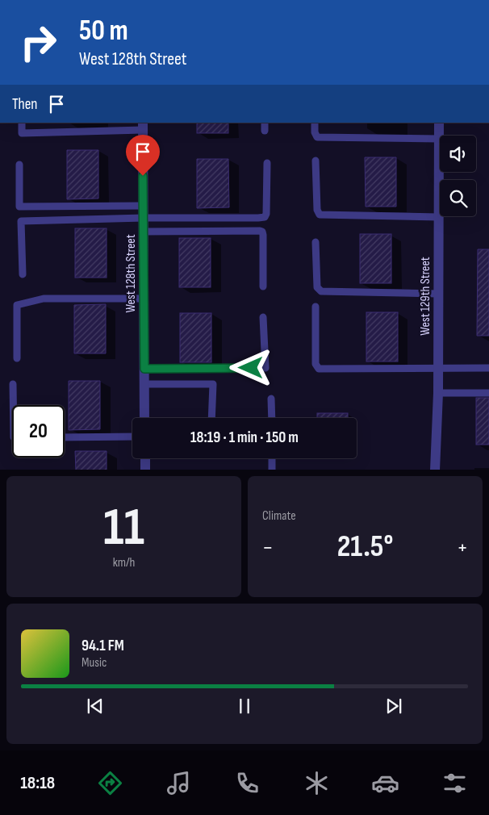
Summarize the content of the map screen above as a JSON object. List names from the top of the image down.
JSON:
{
  "streets": {
    "street": ["West 128th Street", "West 129th Street"]
  },
  "page": {
    "turn": ["50 m", "West 128th Street"],
    "then": "Then",
    "limit": "20",
    "trip": "18:19 · 1 min · 150 m",
    "tile": [
      ["11", "km/h"],
      "Climate"
    ],
    "heat": ["−", "21.5°", "+"],
    "song": ["94.1 FM", "Music"],
    "tabs": "18:18"
  }
}
